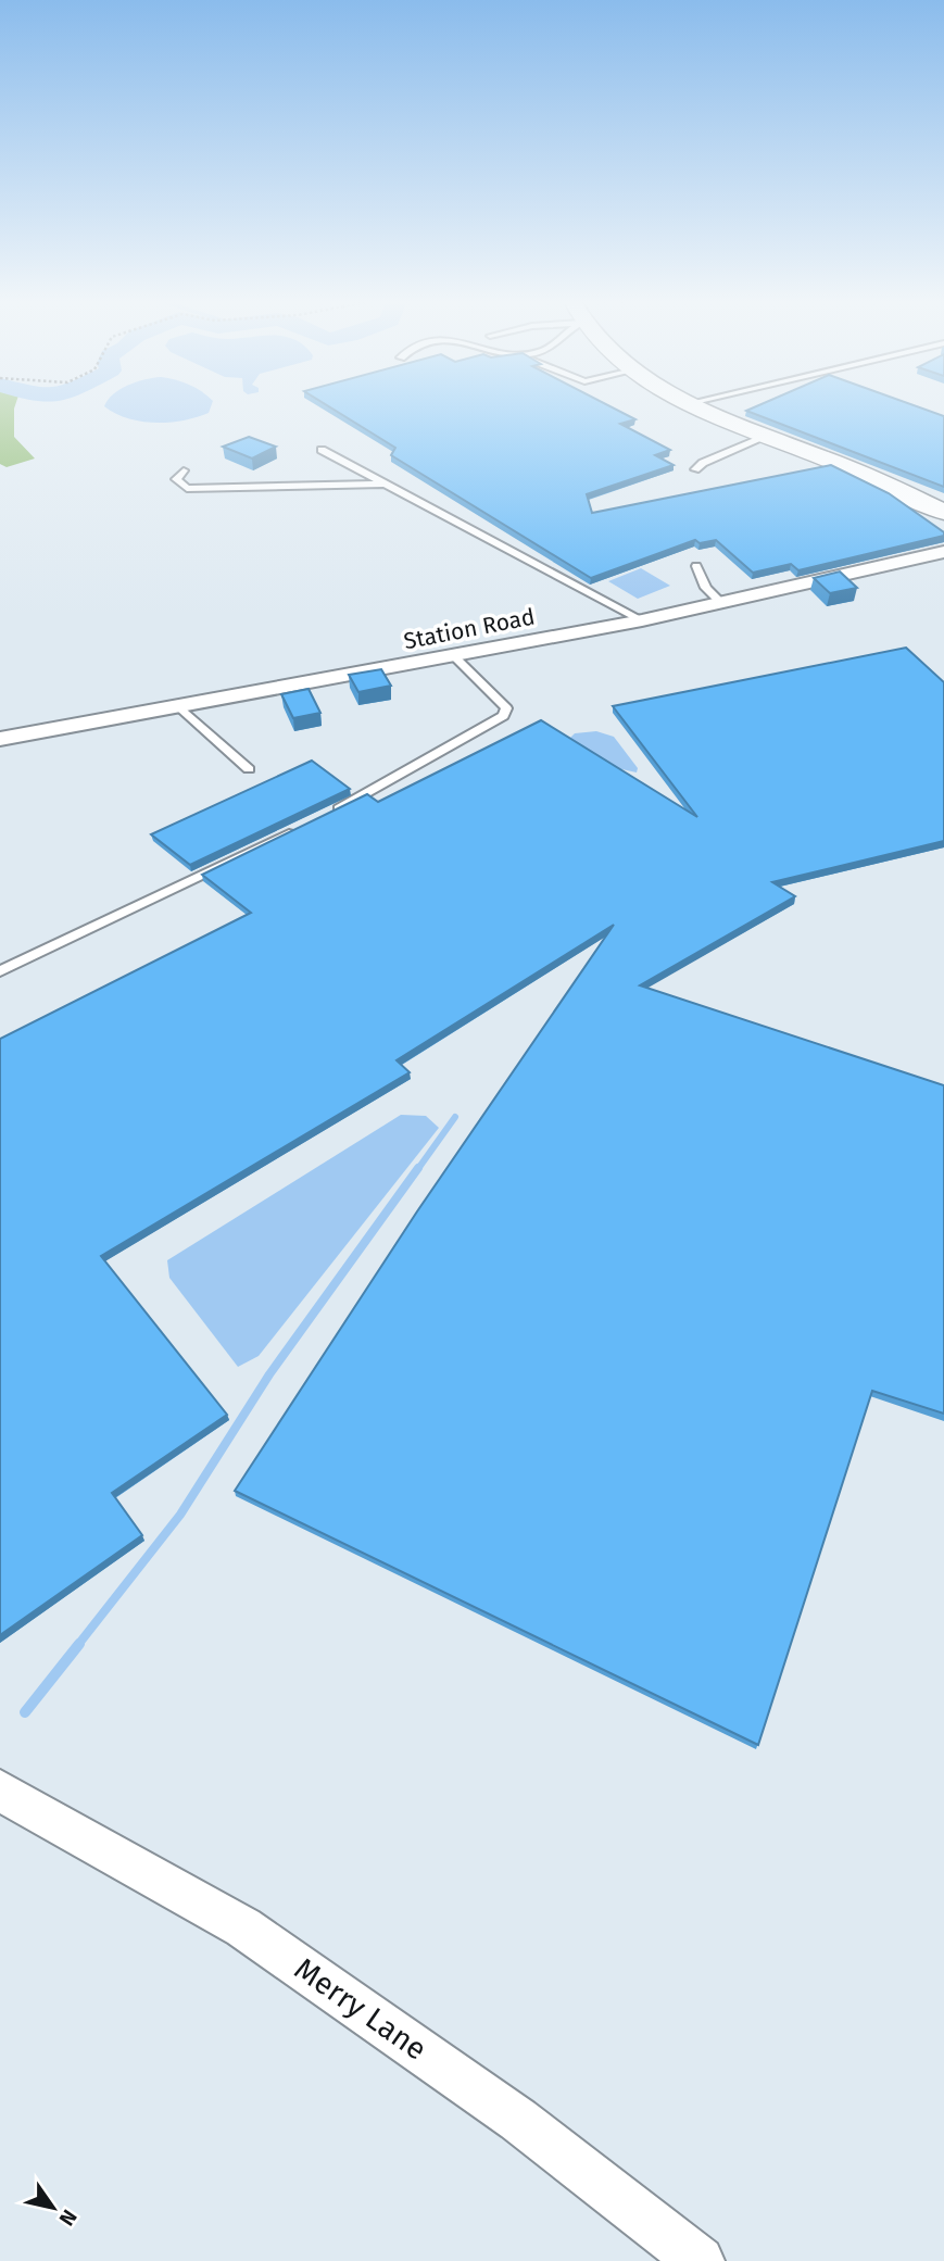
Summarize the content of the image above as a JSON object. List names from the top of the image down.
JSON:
{
  "streets": {
    "street": ["Station Road", "Merry Lane"]
  },
  "north": "bottom right"
}
